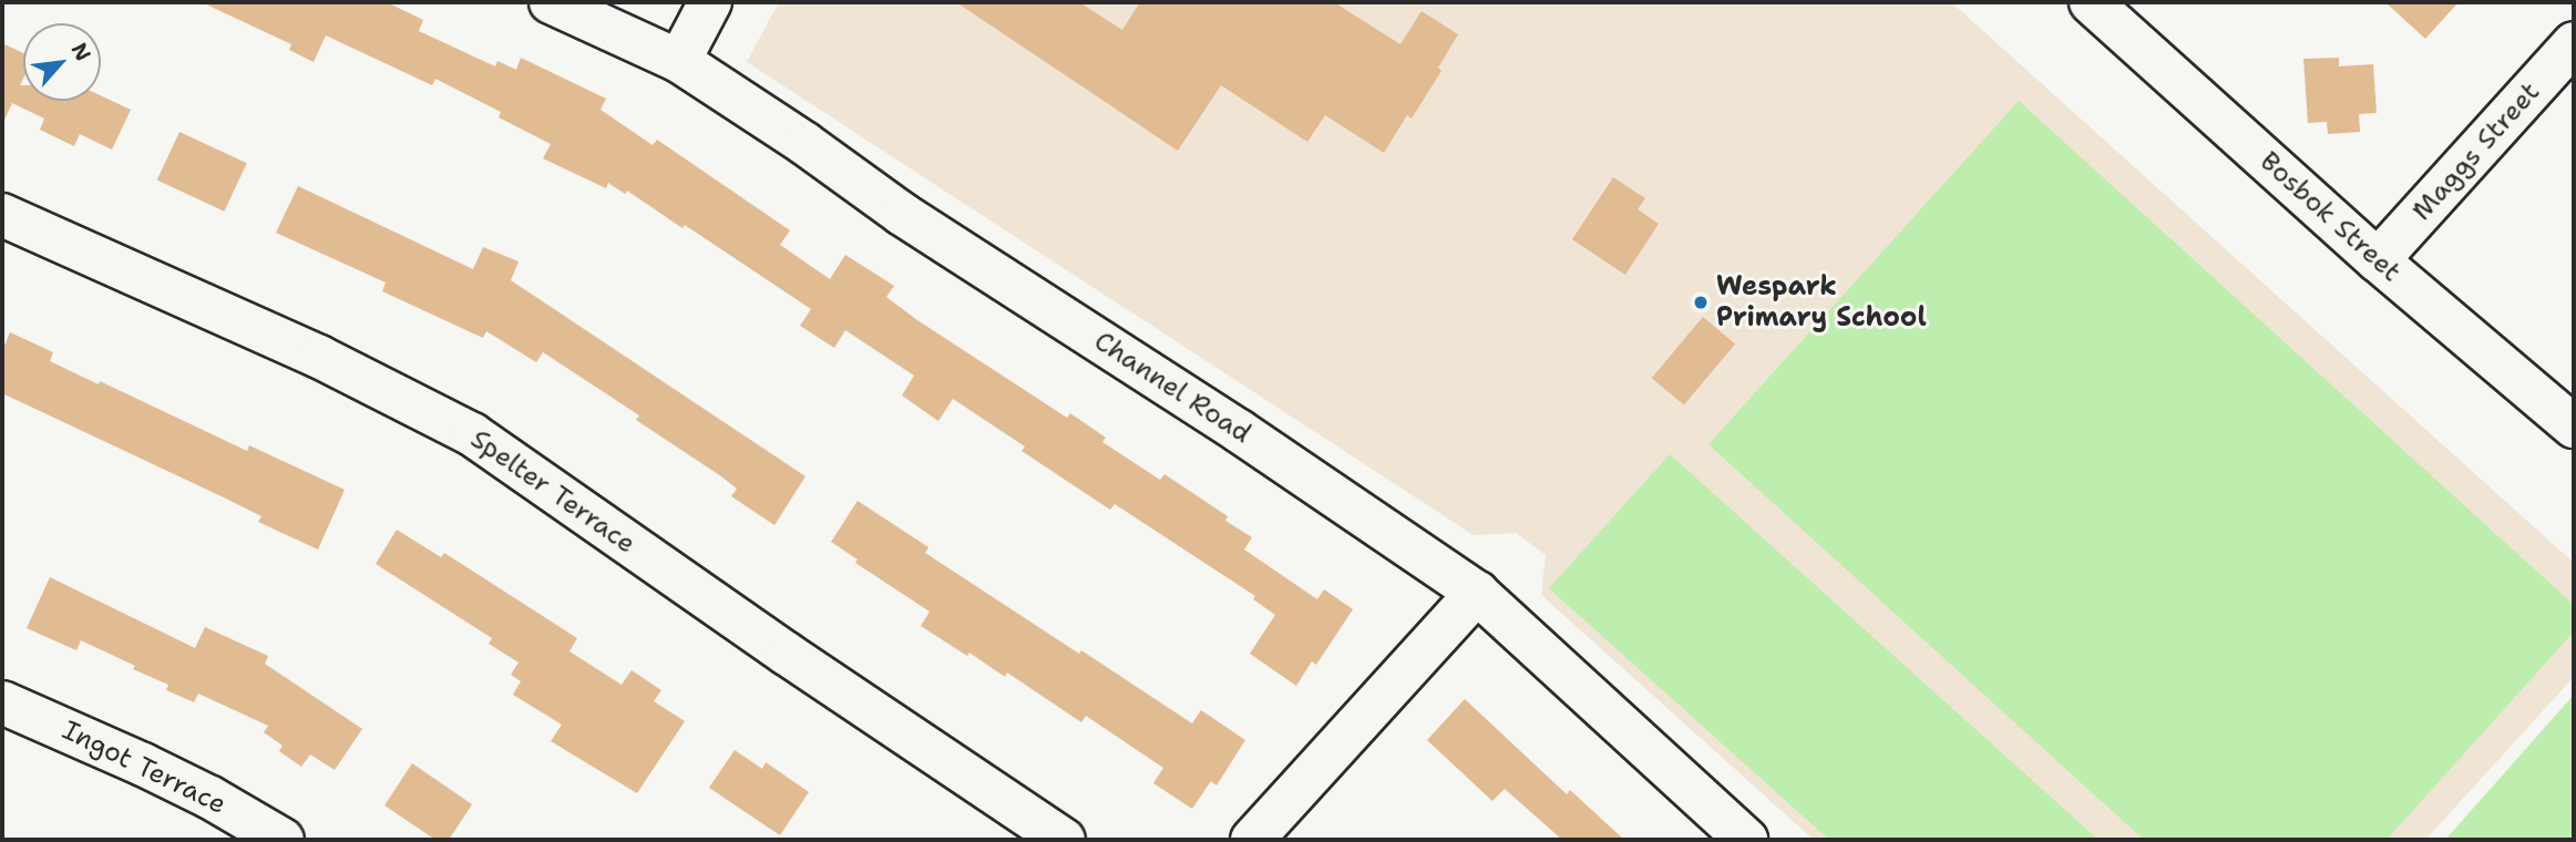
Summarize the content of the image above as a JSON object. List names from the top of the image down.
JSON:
{
  "streets": {
    "street": [
      "Maggs Street",
      "Bosbok Street",
      "Channel Road",
      "Spelter Terrace",
      "Ingot Terrace"
    ]
  },
  "crossings": [
    ["Maggs Street", "Bosbok Street"]
  ],
  "places": ["Wespark Primary School"],
  "north": "top right"
}
